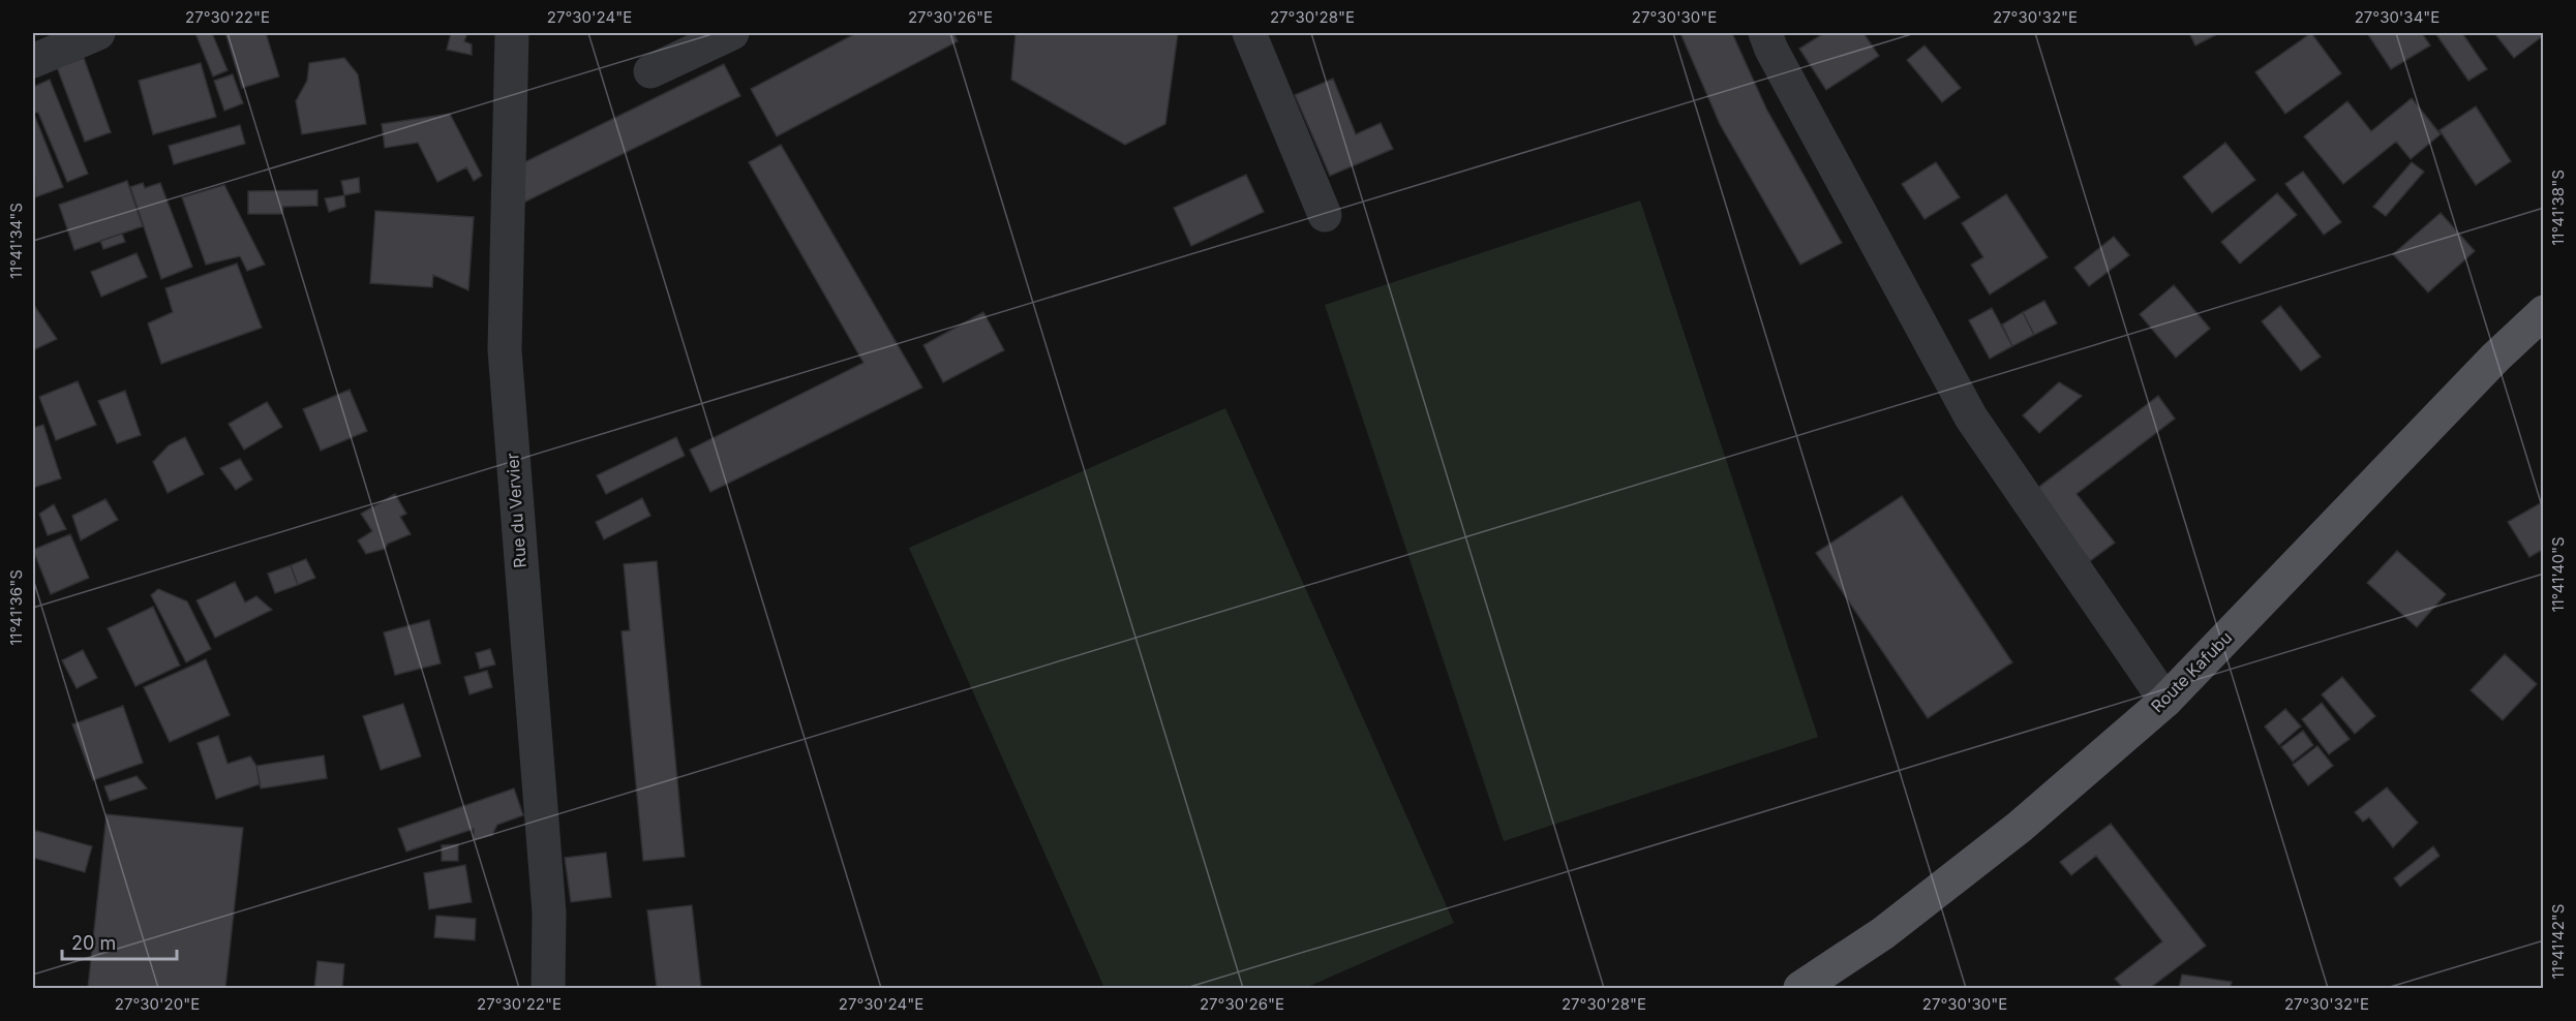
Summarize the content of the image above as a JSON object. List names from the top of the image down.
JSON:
{
  "streets": {
    "main road": ["Route Kafubu"],
    "street": ["Rue du Vervier"]
  },
  "scale_bar": "20 m",
  "coordinates": [
    "27°30'22\"E",
    "27°30'24\"E",
    "27°30'26\"E",
    "27°30'28\"E",
    "27°30'30\"E",
    "27°30'32\"E",
    "27°30'34\"E",
    "11°41'38\"S",
    "11°41'34\"S",
    "11°41'40\"S",
    "11°41'36\"S",
    "11°41'42\"S",
    "27°30'20\"E"
  ]
}
